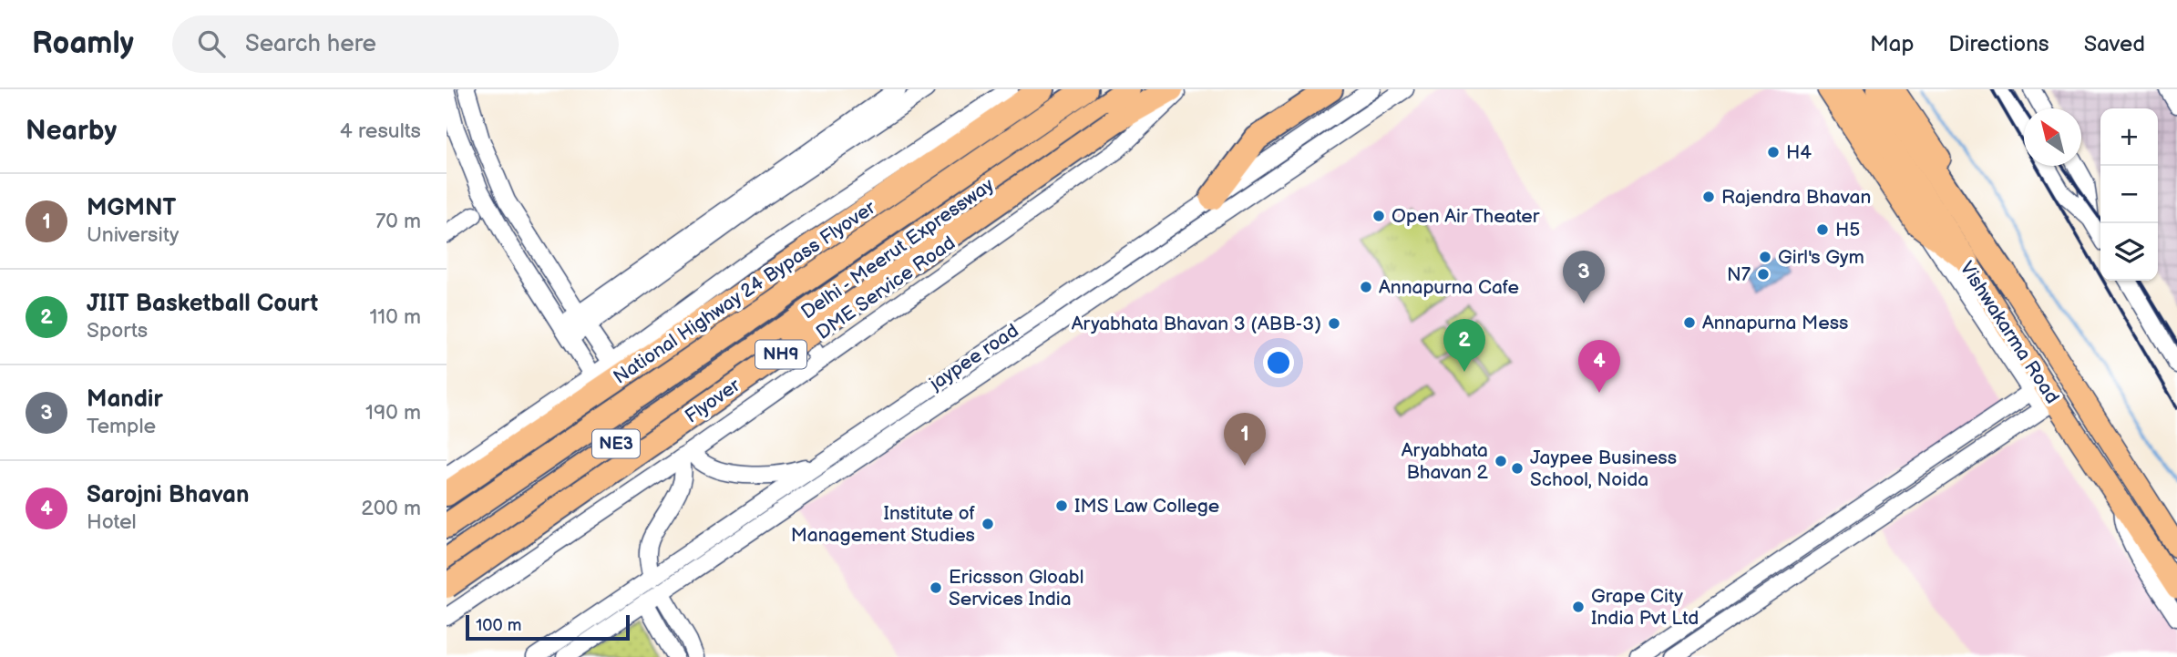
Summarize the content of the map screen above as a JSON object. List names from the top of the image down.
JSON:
{
  "streets": {
    "highway": [
      "Delhi - Meerut Expressway",
      "National Highway 24 Bypass Flyover",
      "NH9",
      "Flyover",
      "NE3"
    ],
    "main road": ["Vishwakarma Road"],
    "street": ["DME Service Road", "jaypee road"]
  },
  "places": [
    "H4",
    "Rajendra Bhavan",
    "Open Air Theater",
    "H5",
    "Girl's Gym",
    "N7",
    "Annapurna Cafe",
    "Annapurna Mess",
    "Aryabhata Bhavan 3 (ABB-3)",
    "Aryabhata Bhavan 2",
    "Jaypee Business School, Noida",
    "IMS Law College",
    "Institute of Management Studies",
    "Ericsson Gloabl Services India",
    "Grape City India Pvt Ltd"
  ],
  "scale_bar": "100 m",
  "north": "top left",
  "page": {
    "header": "Roamly",
    "search": "Search here",
    "nav": ["Map", "Directions", "Saved"],
    "heading": ["Nearby", "4 results"],
    "map_buttons": ["+", "−"],
    "list": [
      {
        "mark": "1",
        "name": "MGMNT",
        "note": "University",
        "value": "70 m"
      },
      {
        "mark": "2",
        "name": "JIIT Basketball Court",
        "note": "Sports",
        "value": "110 m"
      },
      {
        "mark": "3",
        "name": "Mandir",
        "note": "Temple",
        "value": "190 m"
      },
      {
        "mark": "4",
        "name": "Sarojni Bhavan",
        "note": "Hotel",
        "value": "200 m"
      }
    ],
    "pins": [
      "3",
      "2",
      "4",
      "1"
    ],
    "scale": "100 m"
  }
}
